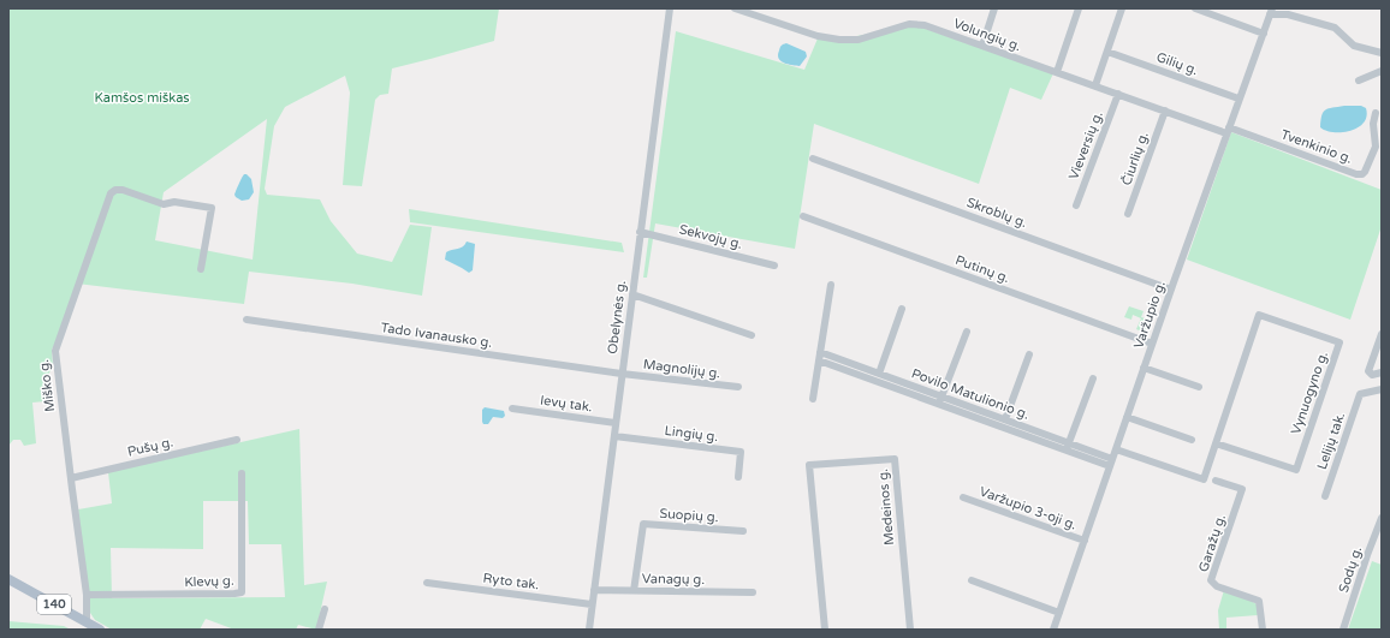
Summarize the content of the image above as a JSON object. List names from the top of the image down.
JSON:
{
  "streets": {
    "main road": ["140"],
    "street": [
      "Volungių g.",
      "Gilių g.",
      "Vieversių g.",
      "Tvenkinio g.",
      "Čiurlių g.",
      "Skroblų g.",
      "Sekvojų g.",
      "Putinų g.",
      "Varžupio g.",
      "Obelynės g.",
      "Tado Ivanausko g.",
      "Magnolijų g.",
      "Miško g.",
      "Vynuogyno g.",
      "Povilo Matulionio g.",
      "Ievų tak.",
      "Lingių g.",
      "Lelijų tak.",
      "Pušų g.",
      "Medeinos g.",
      "Varžupio 3-oji g.",
      "Suopių g.",
      "Garažų g.",
      "Sodų g.",
      "Vanagų g.",
      "Klevų g.",
      "Ryto tak."
    ]
  },
  "crossings": [
    ["Volungių g.", "Vieversių g."],
    ["Volungių g.", "Tvenkinio g."],
    ["Volungių g.", "Čiurlių g."],
    ["Volungių g.", "Varžupio g."],
    ["Gilių g.", "Varžupio g."],
    ["Tvenkinio g.", "Varžupio g."],
    ["Skroblų g.", "Varžupio g."],
    ["Sekvojų g.", "Obelynės g."],
    ["Putinų g.", "Varžupio g."],
    ["Varžupio g.", "Vynuogyno g."],
    ["Varžupio g.", "Povilo Matulionio g."],
    ["Varžupio g.", "Varžupio 3-oji g."],
    ["Obelynės g.", "Tado Ivanausko g."],
    ["Obelynės g.", "Magnolijų g."],
    ["Obelynės g.", "Ievų tak."],
    ["Obelynės g.", "Lingių g."],
    ["Obelynės g.", "Vanagų g."],
    ["Obelynės g.", "Ryto tak."],
    ["Tado Ivanausko g.", "Magnolijų g."],
    ["Miško g.", "Pušų g."],
    ["Miško g.", "Klevų g."],
    ["Miško g.", "140"],
    ["Suopių g.", "Vanagų g."]
  ],
  "parks": ["Kamšos miškas"]
}
